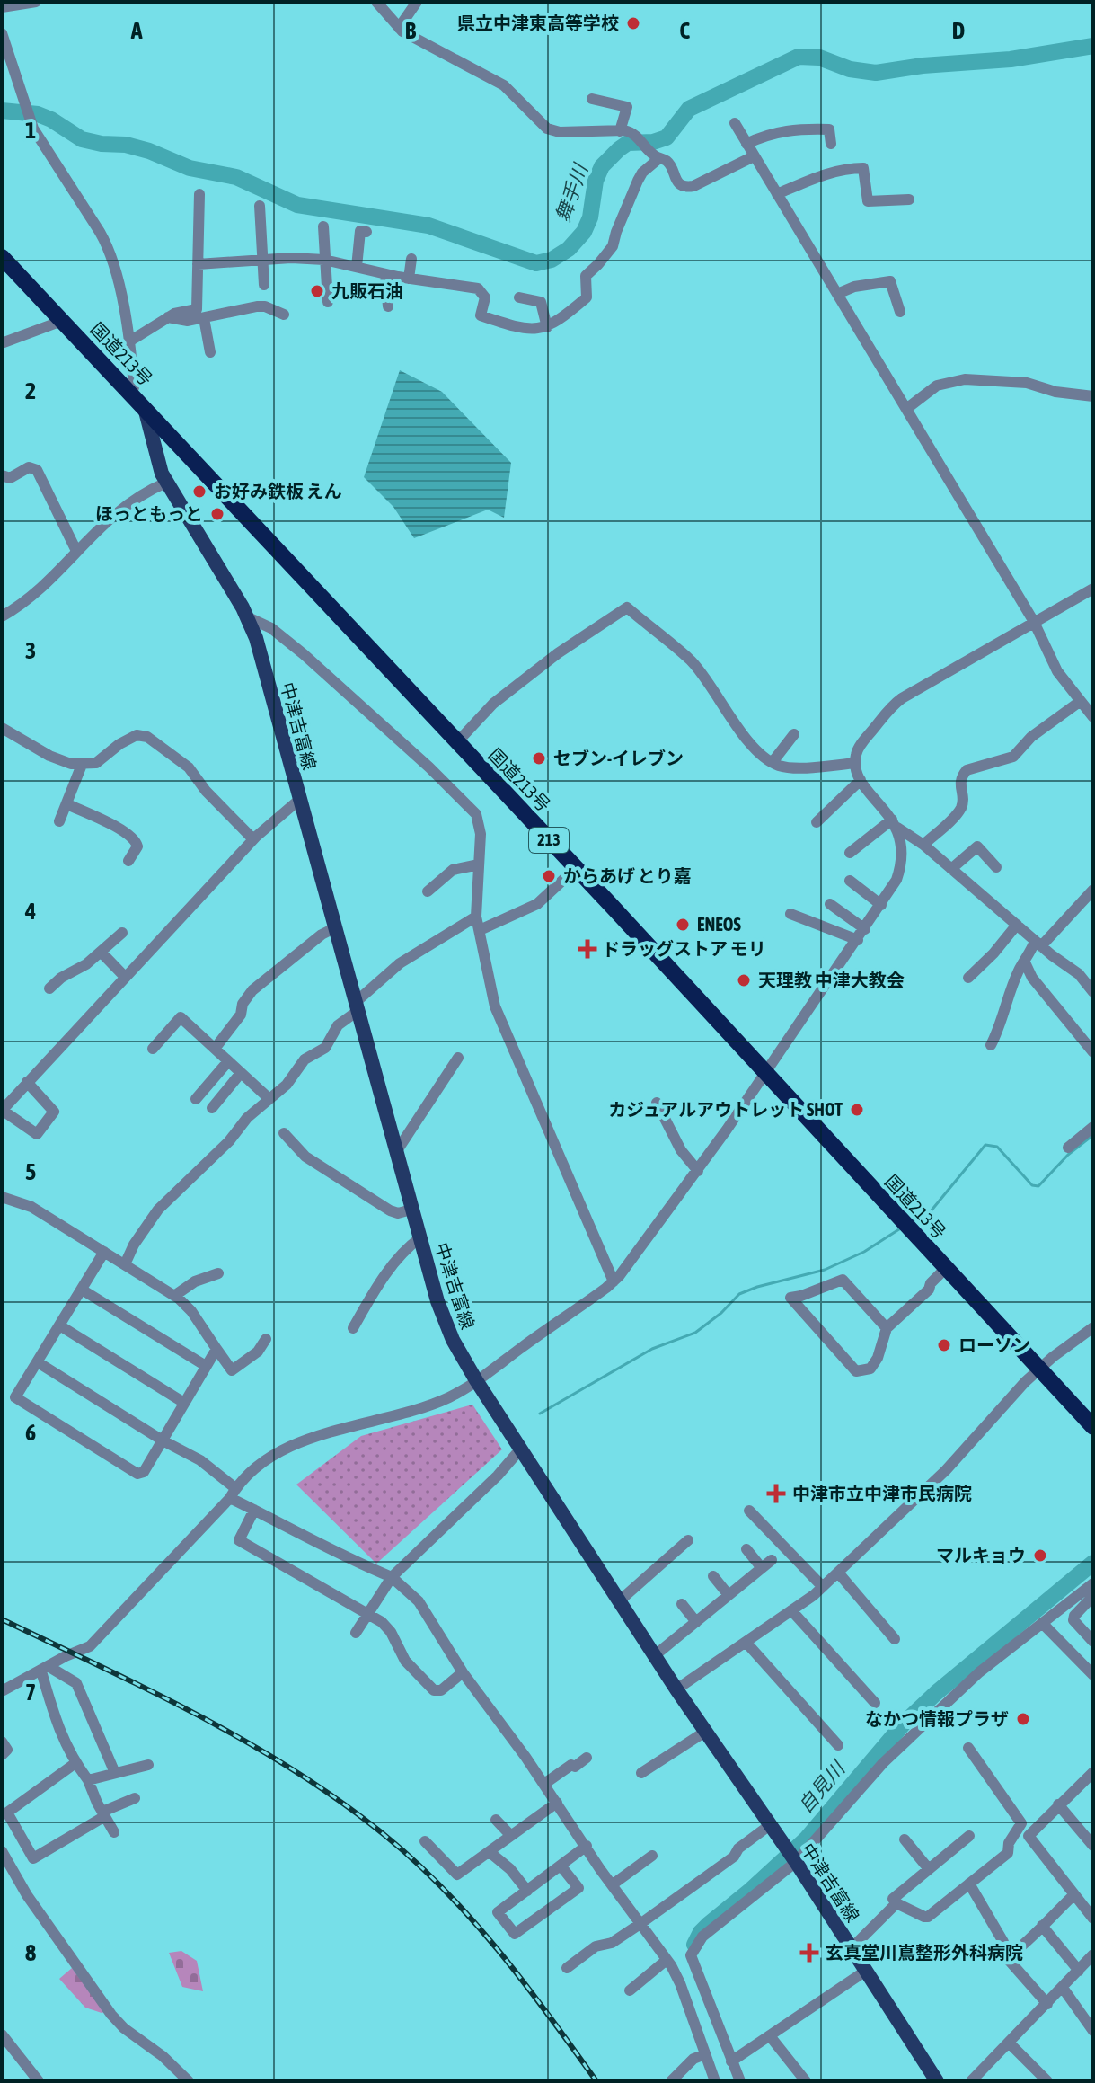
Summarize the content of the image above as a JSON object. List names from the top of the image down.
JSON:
{
  "streets": {
    "highway": ["国道213号", "213"],
    "main road": ["中津吉富線"]
  },
  "crossings": [
    ["国道213号", "中津吉富線"]
  ],
  "water": ["舞手川", "自見川"],
  "places": {
    "other": [
      "県立中津東高等学校",
      "九販石油",
      "お好み鉄板 えん",
      "ほっともっと",
      "セブン-イレブン",
      "からあげ とり嘉",
      "ENEOS",
      "天理教 中津大教会",
      "カジュアルアウトレット SHOT",
      "ローソン",
      "マルキョウ",
      "なかつ情報プラザ"
    ],
    "health": ["ドラッグストア モリ", "中津市立中津市民病院", "玄真堂川嶌整形外科病院"]
  },
  "grid": {
    "columns": [
      "A",
      "B",
      "C",
      "D"
    ],
    "rows": [
      "1",
      "2",
      "3",
      "4",
      "5",
      "6",
      "7",
      "8"
    ]
  }
}
